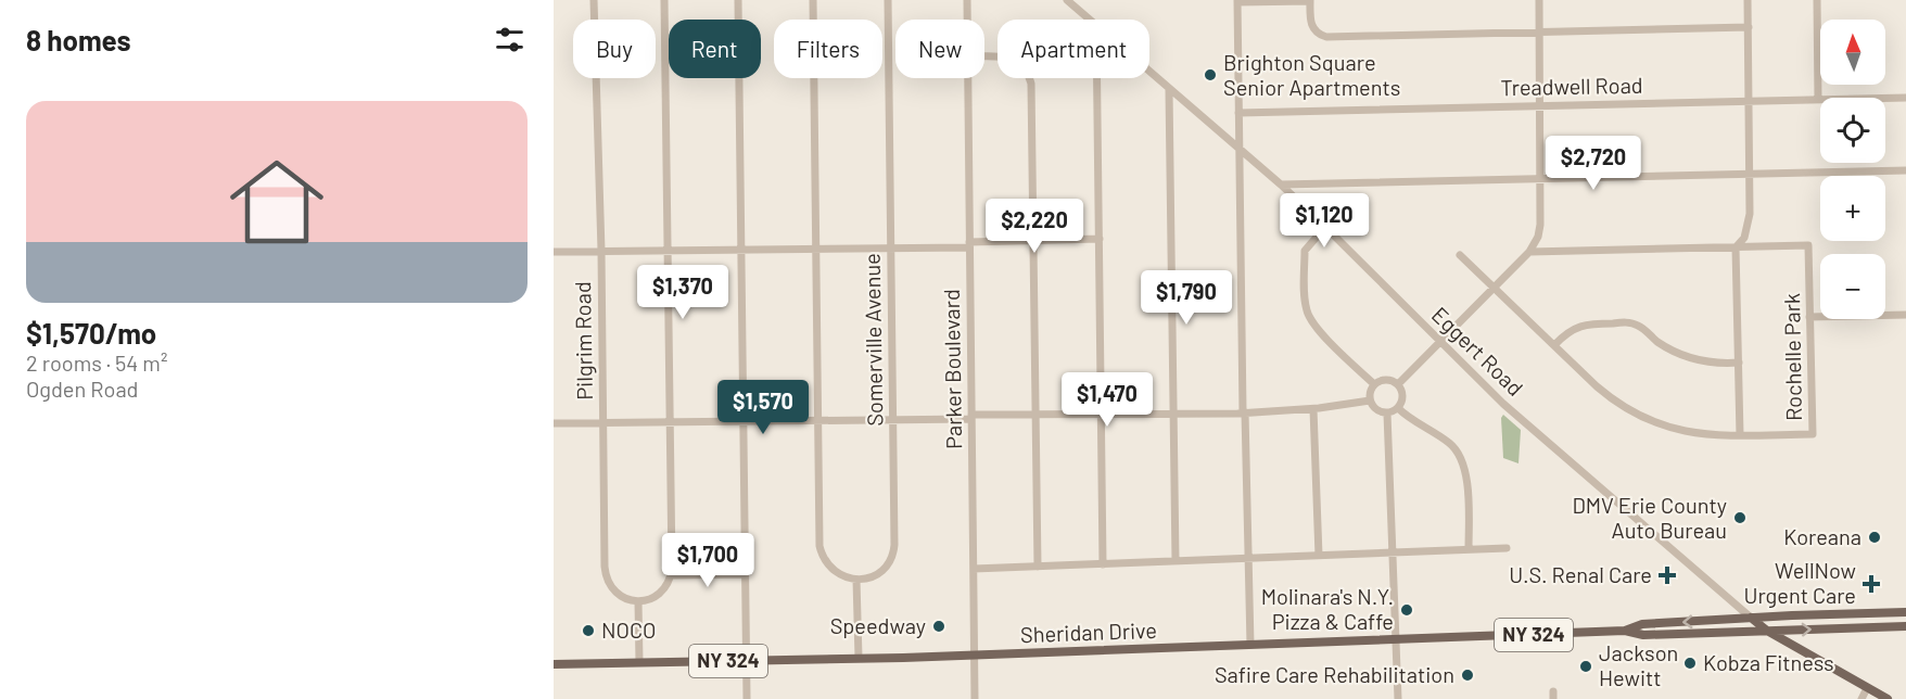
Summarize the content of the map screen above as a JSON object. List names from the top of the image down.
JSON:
{
  "streets": {
    "main road": ["Eggert Road", "Sheridan Drive", "NY 324"],
    "street": [
      "Treadwell Road",
      "Somerville Avenue",
      "Pilgrim Road",
      "Rochelle Park",
      "Parker Boulevard"
    ]
  },
  "crossings": [
    ["Eggert Road", "Sheridan Drive"],
    ["Parker Boulevard", "Sheridan Drive"]
  ],
  "places": {
    "other": [
      "Brighton Square Senior Apartments",
      "DMV Erie County Auto Bureau",
      "Koreana",
      "Molinara's N.Y. Pizza & Caffe",
      "Speedway",
      "NOCO",
      "Kobza Fitness",
      "Jackson Hewitt",
      "Safire Care Rehabilitation"
    ],
    "health": ["U.S. Renal Care", "WellNow Urgent Care"]
  },
  "north": "top",
  "page": {
    "heading": "8 homes",
    "map_buttons": ["+", "−"],
    "chip": [
      "Buy",
      "Rent",
      "Filters",
      "New",
      "Apartment"
    ],
    "list": [
      {
        "name": "$1,570/mo",
        "note": "2 rooms · 54 m² · Ogden Road"
      }
    ],
    "price": [
      "$2,720",
      "$1,120",
      "$2,220",
      "$1,370",
      "$1,790",
      "$1,470",
      "$1,570",
      "$1,700"
    ]
  }
}
